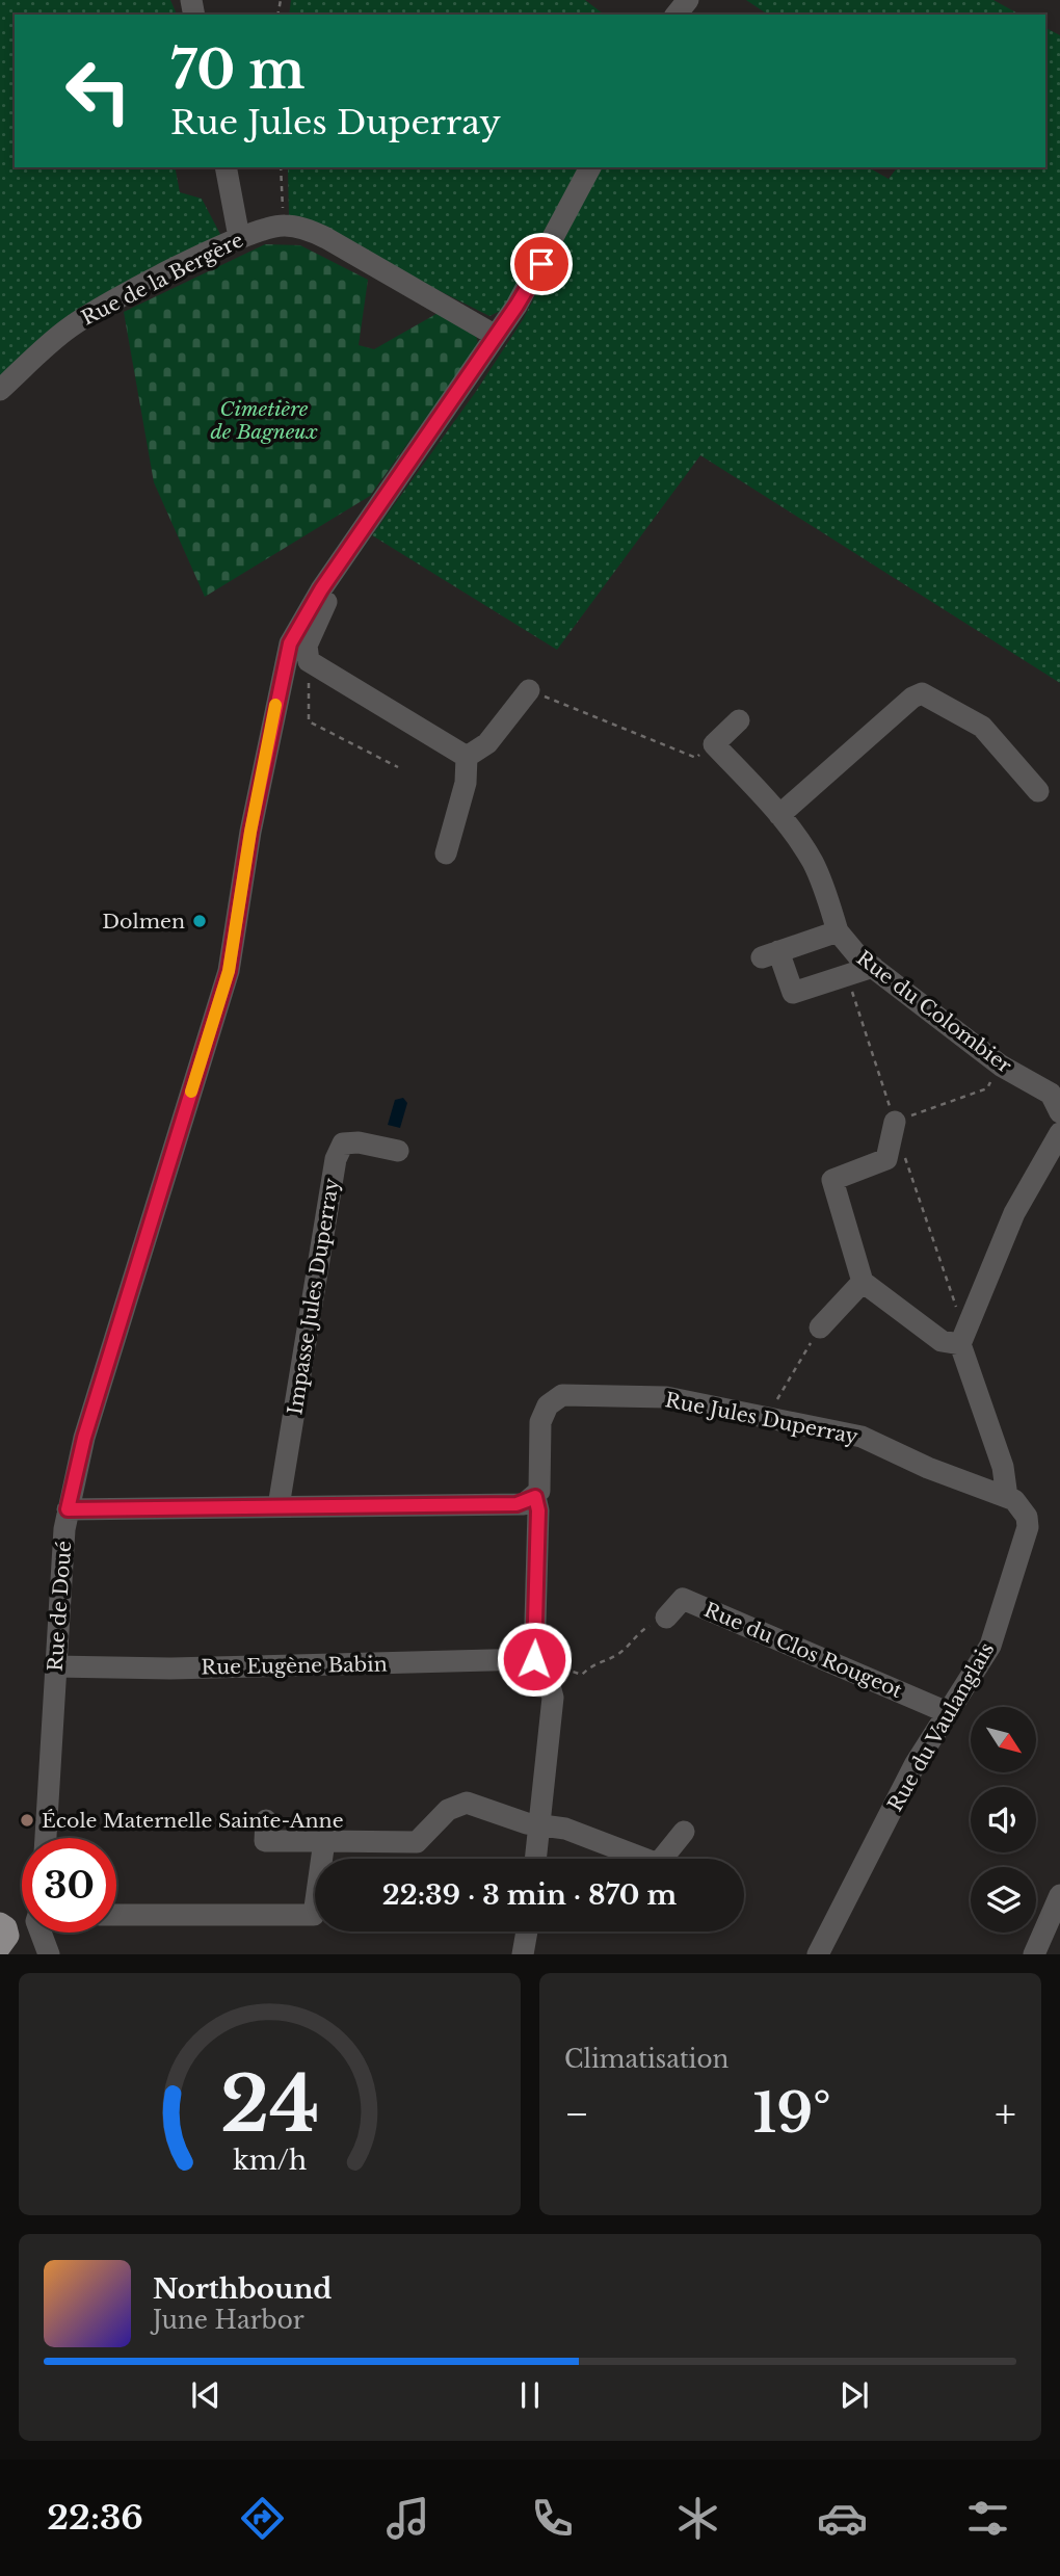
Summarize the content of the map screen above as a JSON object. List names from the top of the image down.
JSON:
{
  "streets": {
    "street": [
      "Rue de la Bergère",
      "Rue du Colombier",
      "Impasse Jules Duperray",
      "Rue Jules Duperray",
      "Rue de Doué",
      "Rue du Clos Rougeot",
      "Rue Eugène Babin",
      "Rue du Vaulanglais"
    ]
  },
  "crossings": [
    ["Rue Jules Duperray", "Rue du Vaulanglais"],
    ["Rue de Doué", "Rue Eugène Babin"],
    ["Rue du Clos Rougeot", "Rue du Vaulanglais"]
  ],
  "parks": ["Cimetière de Bagneux"],
  "places": ["Dolmen", "École Maternelle Sainte-Anne"],
  "north": "bottom right",
  "page": {
    "turn": ["70 m", "Rue Jules Duperray"],
    "limit": "30",
    "trip": "22:39 · 3 min · 870 m",
    "tile": "Climatisation",
    "heat": ["−", "19°", "+"],
    "song": ["Northbound", "June Harbor"],
    "tabs": "22:36",
    "gauge": ["24", "km/h"]
  }
}
